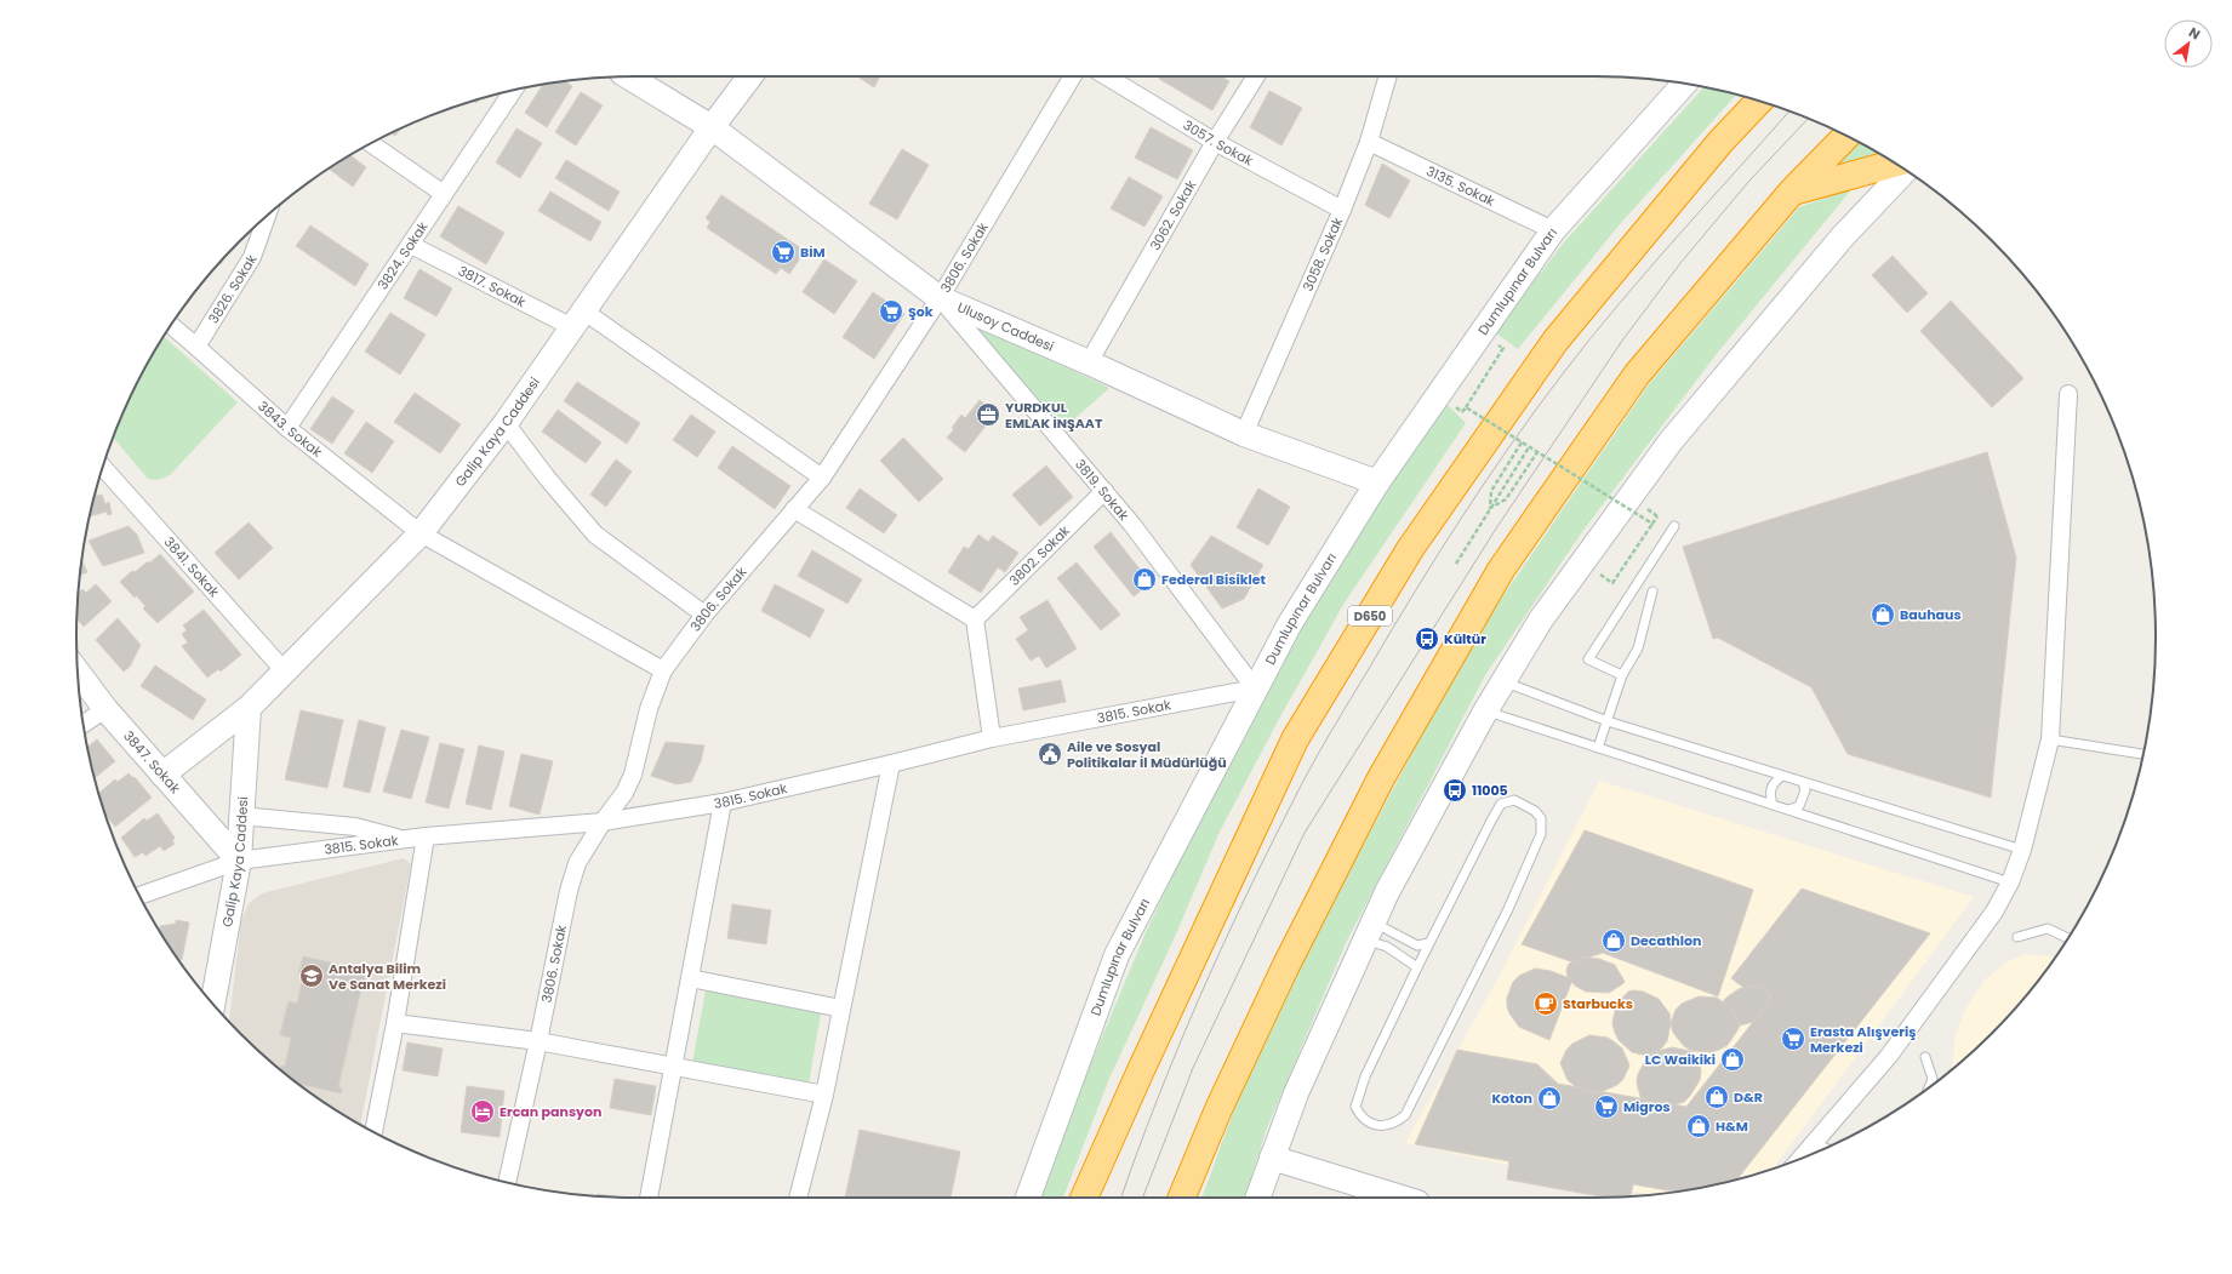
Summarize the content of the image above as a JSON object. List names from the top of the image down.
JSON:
{
  "streets": {
    "highway": ["D650"],
    "street": [
      "3057. Sokak",
      "3135. Sokak",
      "3062. Sokak",
      "3058. Sokak",
      "3824. Sokak",
      "3806. Sokak",
      "Dumlupınar Bulvarı",
      "3817. Sokak",
      "3826. Sokak",
      "Ulusoy Caddesi",
      "3843. Sokak",
      "Galip Kaya Caddesi",
      "3819. Sokak",
      "3802. Sokak",
      "3841. Sokak",
      "3815. Sokak",
      "3847. Sokak"
    ]
  },
  "crossings": [
    ["3057. Sokak", "3062. Sokak"],
    ["3057. Sokak", "3058. Sokak"],
    ["3135. Sokak", "3058. Sokak"],
    ["3135. Sokak", "Dumlupınar Bulvarı"],
    ["3062. Sokak", "Ulusoy Caddesi"],
    ["3058. Sokak", "Ulusoy Caddesi"],
    ["3824. Sokak", "3817. Sokak"],
    ["3824. Sokak", "3843. Sokak"],
    ["3806. Sokak", "3817. Sokak"],
    ["3806. Sokak", "Ulusoy Caddesi"],
    ["3806. Sokak", "3843. Sokak"],
    ["3806. Sokak", "3819. Sokak"],
    ["3806. Sokak", "3815. Sokak"],
    ["Dumlupınar Bulvarı", "Ulusoy Caddesi"],
    ["Dumlupınar Bulvarı", "3819. Sokak"],
    ["Dumlupınar Bulvarı", "3815. Sokak"],
    ["3817. Sokak", "Galip Kaya Caddesi"],
    ["3826. Sokak", "3843. Sokak"],
    ["Ulusoy Caddesi", "Galip Kaya Caddesi"],
    ["Ulusoy Caddesi", "3819. Sokak"],
    ["3843. Sokak", "Galip Kaya Caddesi"],
    ["Galip Kaya Caddesi", "3841. Sokak"],
    ["Galip Kaya Caddesi", "3815. Sokak"],
    ["Galip Kaya Caddesi", "3847. Sokak"],
    ["3819. Sokak", "3802. Sokak"],
    ["3819. Sokak", "3815. Sokak"],
    ["3815. Sokak", "3847. Sokak"]
  ],
  "places": {
    "supermarket": [
      "BİM",
      "Şok",
      "Erasta Alışveriş Merkezi",
      "Migros"
    ],
    "office": ["YURDKUL EMLAK İNŞAAT"],
    "shop": [
      "Federal Bisiklet",
      "Bauhaus",
      "Decathlon",
      "LC Waikiki",
      "D&R",
      "Koton",
      "H&M"
    ],
    "bus stop": ["Kültür", "11005"],
    "public building": ["Aile ve Sosyal Politikalar İl Müdürlüğü"],
    "school or university": ["Antalya Bilim Ve Sanat Merkezi"],
    "cafe": ["Starbucks"],
    "hotel": ["Ercan pansyon"]
  },
  "north": "top right"
}
